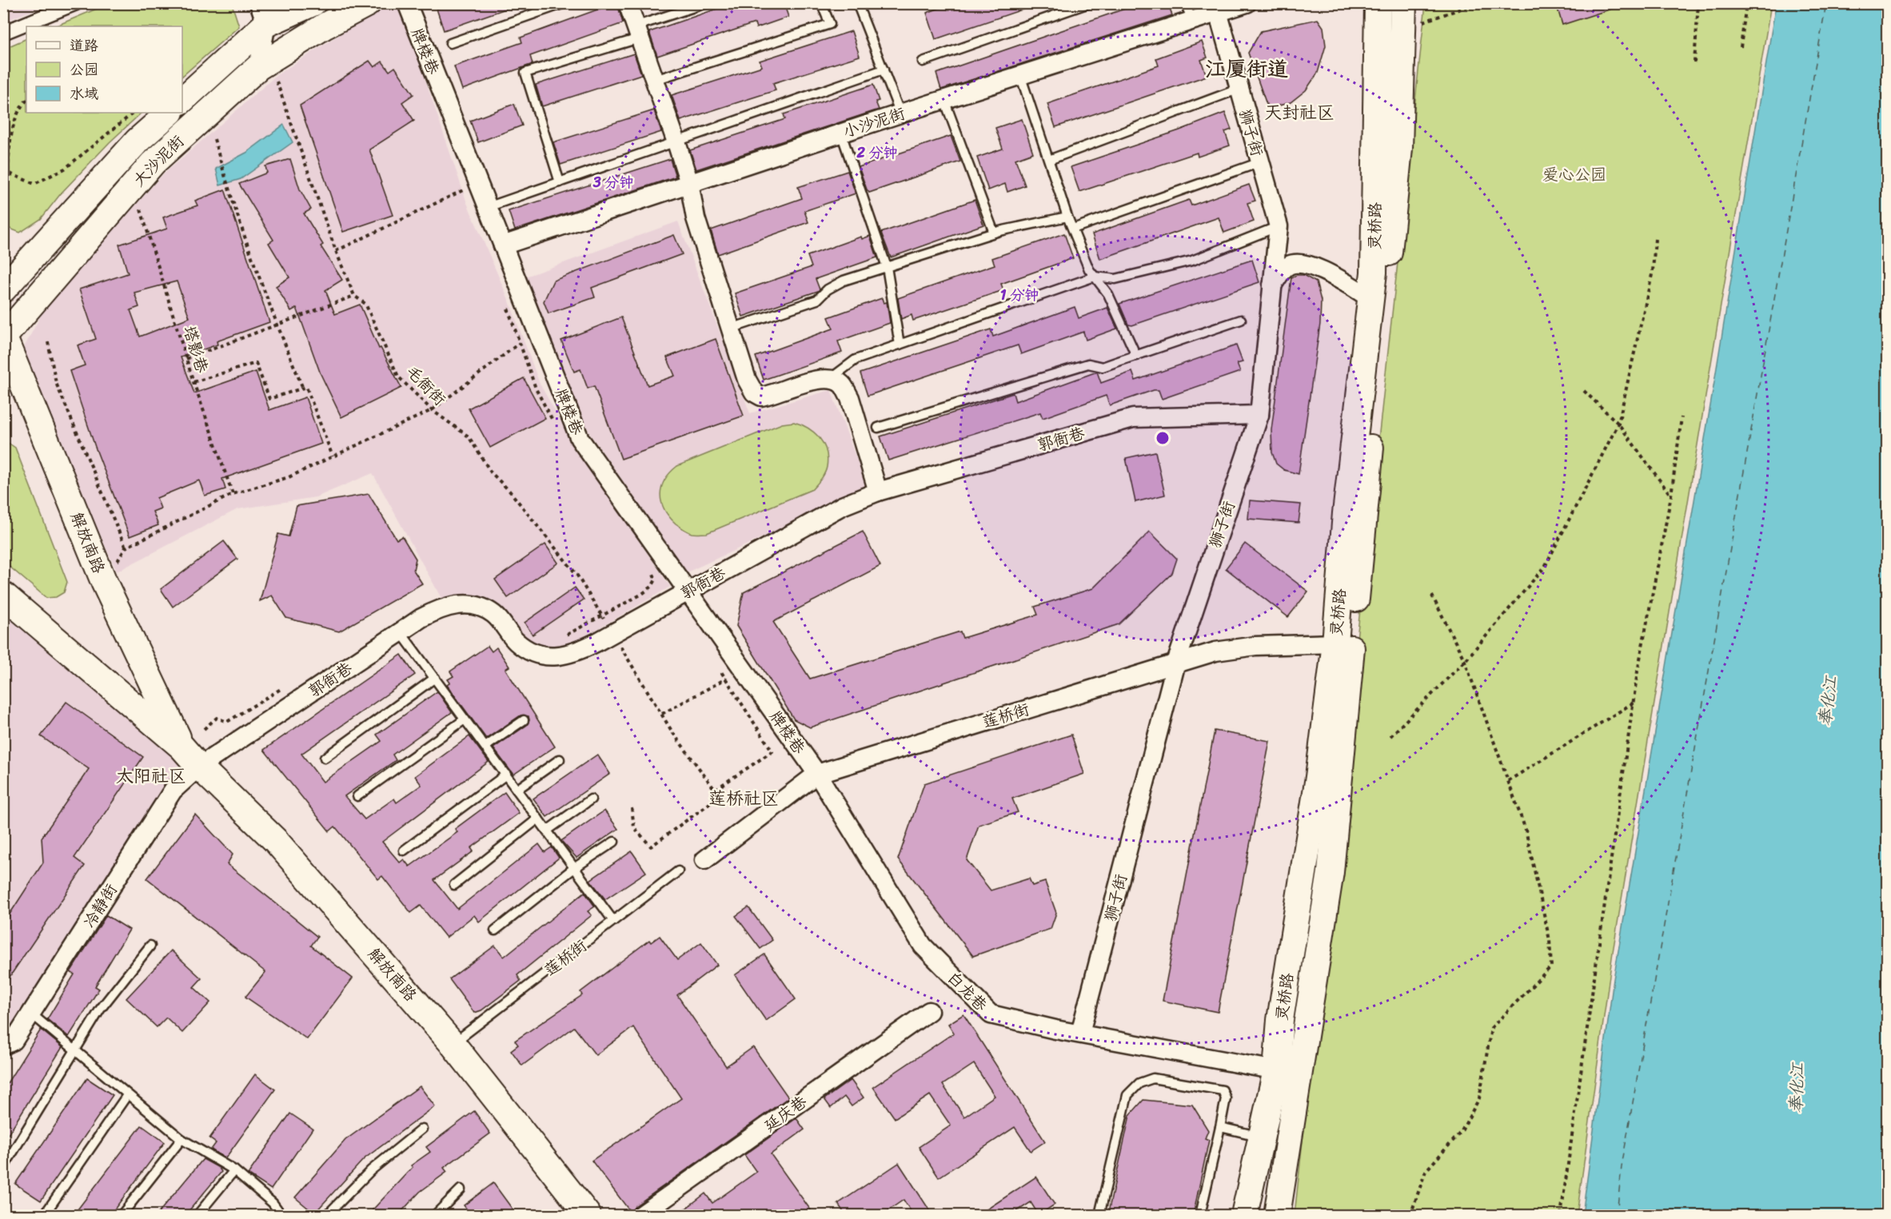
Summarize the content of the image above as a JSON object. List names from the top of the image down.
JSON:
{
  "streets": {
    "main road": ["大沙泥街", "灵桥路", "解放南路"],
    "street": [
      "牌楼巷",
      "小沙泥街",
      "狮子街",
      "郭衙巷",
      "莲桥街",
      "冷静街",
      "白龙巷",
      "延庆巷"
    ],
    "path": ["塔影巷", "毛衙街"]
  },
  "crossings": [
    ["牌楼巷", "小沙泥街"],
    ["牌楼巷", "郭衙巷"],
    ["牌楼巷", "莲桥街"],
    ["牌楼巷", "白龙巷"],
    ["小沙泥街", "狮子街"],
    ["狮子街", "郭衙巷"],
    ["狮子街", "莲桥街"],
    ["狮子街", "白龙巷"],
    ["大沙泥街", "毛衙街"],
    ["大沙泥街", "解放南路"],
    ["灵桥路", "莲桥街"],
    ["灵桥路", "白龙巷"],
    ["毛衙街", "郭衙巷"],
    ["郭衙巷", "解放南路"],
    ["郭衙巷", "冷静街"],
    ["解放南路", "莲桥街"],
    ["解放南路", "冷静街"],
    ["莲桥街", "白龙巷"]
  ],
  "districts": [
    "江厦街道",
    "天封社区",
    "太阳社区",
    "莲桥社区"
  ],
  "water": ["奉化江"],
  "parks": ["爱心公园"],
  "legend": ["道路", "公园", "水域"],
  "rings": ["2 分钟", "3 分钟", "1 分钟"]
}
